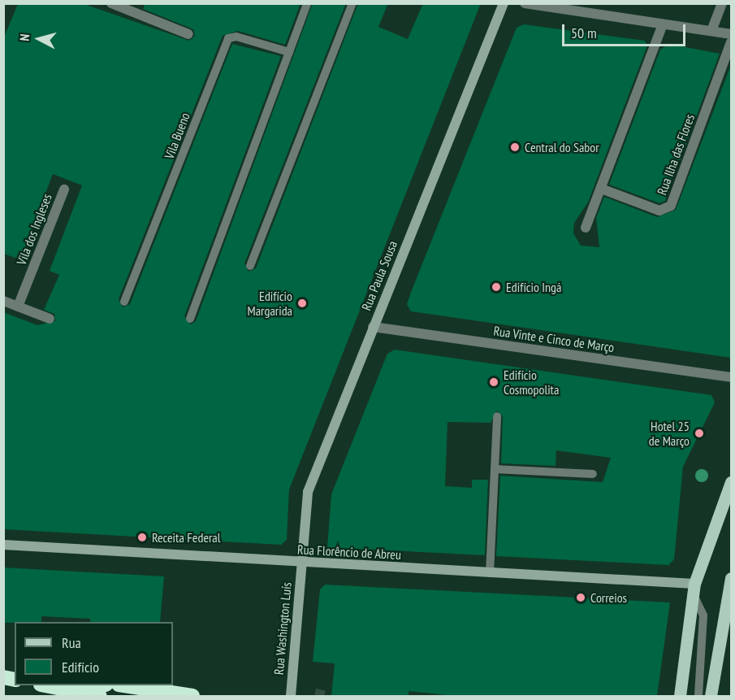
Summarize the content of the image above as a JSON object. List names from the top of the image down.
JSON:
{
  "streets": {
    "street": [
      "Rua Ilha das Flores",
      "Vila dos Ingleses",
      "Rua Paula Sousa",
      "Rua Vinte e Cinco de Março",
      "Rua Florêncio de Abreu",
      "Rua Washington Luís"
    ],
    "lane": ["Vila Bueno"]
  },
  "crossings": [
    ["Rua Paula Sousa", "Rua Vinte e Cinco de Março"],
    ["Rua Paula Sousa", "Rua Florêncio de Abreu"],
    ["Rua Paula Sousa", "Rua Washington Luís"],
    ["Rua Florêncio de Abreu", "Rua Washington Luís"]
  ],
  "places": [
    "Central do Sabor",
    "Edifício Ingá",
    "Edifício Margarida",
    "Edifício Cosmopolita",
    "Hotel 25 de Março",
    "Receita Federal",
    "Correios"
  ],
  "legend": ["Rua", "Edifício"],
  "scale_bar": "50 m",
  "north": "left"
}
